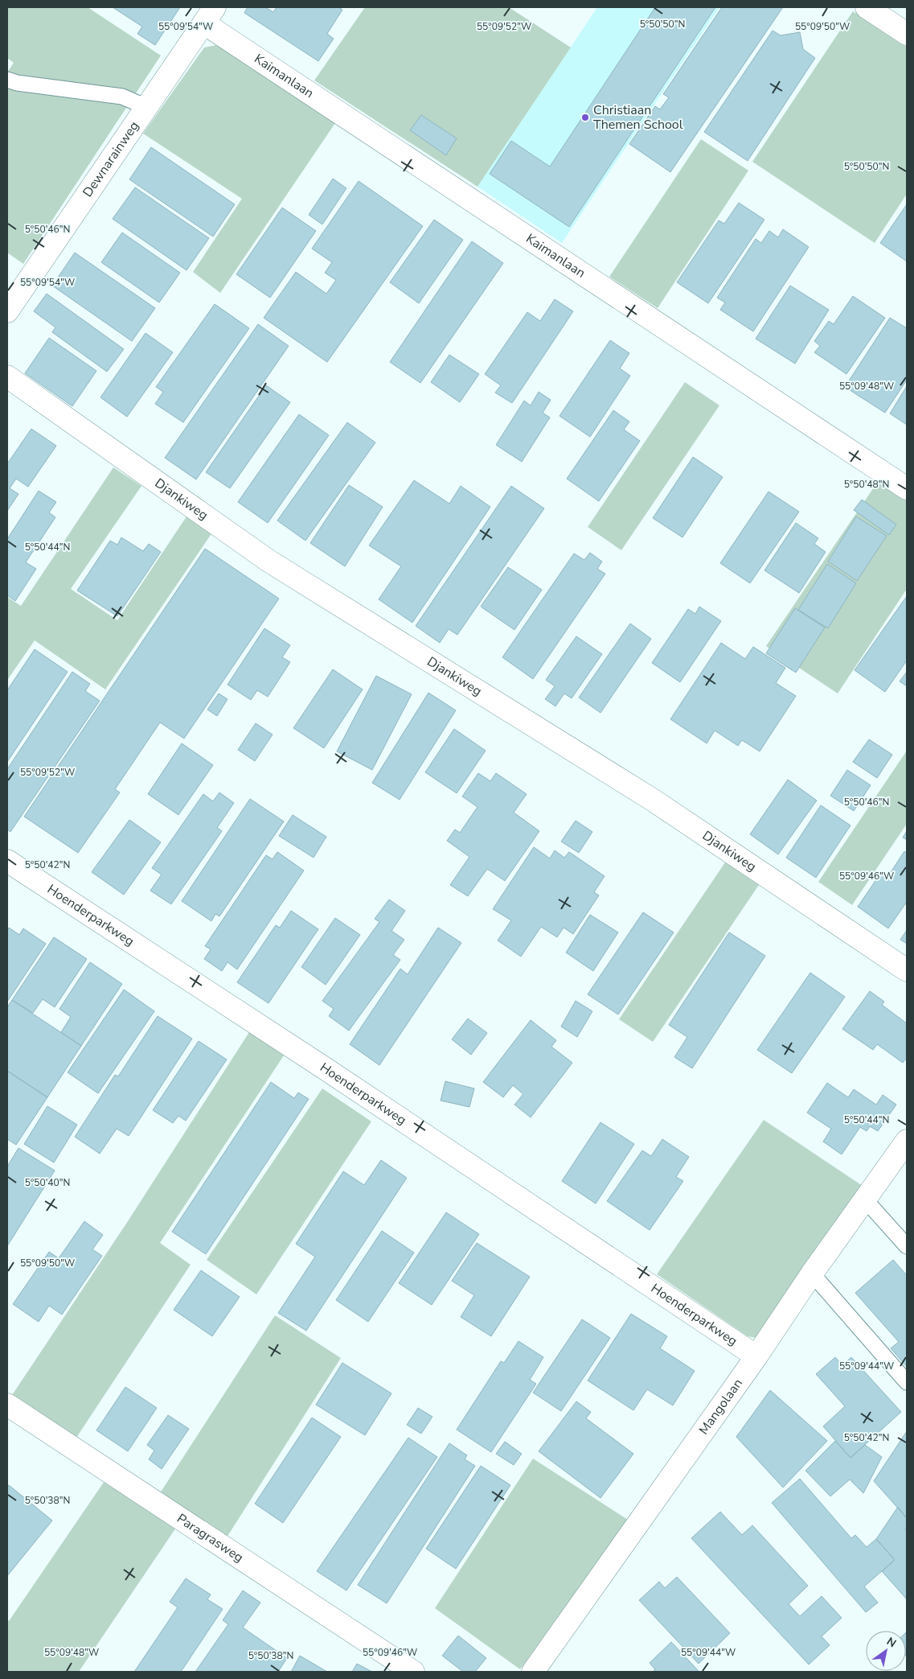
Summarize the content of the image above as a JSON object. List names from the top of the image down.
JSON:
{
  "streets": {
    "street": [
      "Kaimanlaan",
      "Dewnarainweg",
      "Djankiweg",
      "Hoenderparkweg",
      "Mangolaan",
      "Paragrasweg"
    ]
  },
  "crossings": [
    ["Kaimanlaan", "Dewnarainweg"],
    ["Hoenderparkweg", "Mangolaan"]
  ],
  "places": ["Christiaan Themen School"],
  "north": "top right",
  "coordinates": [
    "5°50'50\"N",
    "55°09'54\"W",
    "55°09'52\"W",
    "55°09'50\"W",
    "5°50'46\"N",
    "55°09'48\"W",
    "5°50'48\"N",
    "5°50'44\"N",
    "5°50'42\"N",
    "55°09'46\"W",
    "5°50'40\"N",
    "55°09'44\"W",
    "5°50'38\"N"
  ]
}
